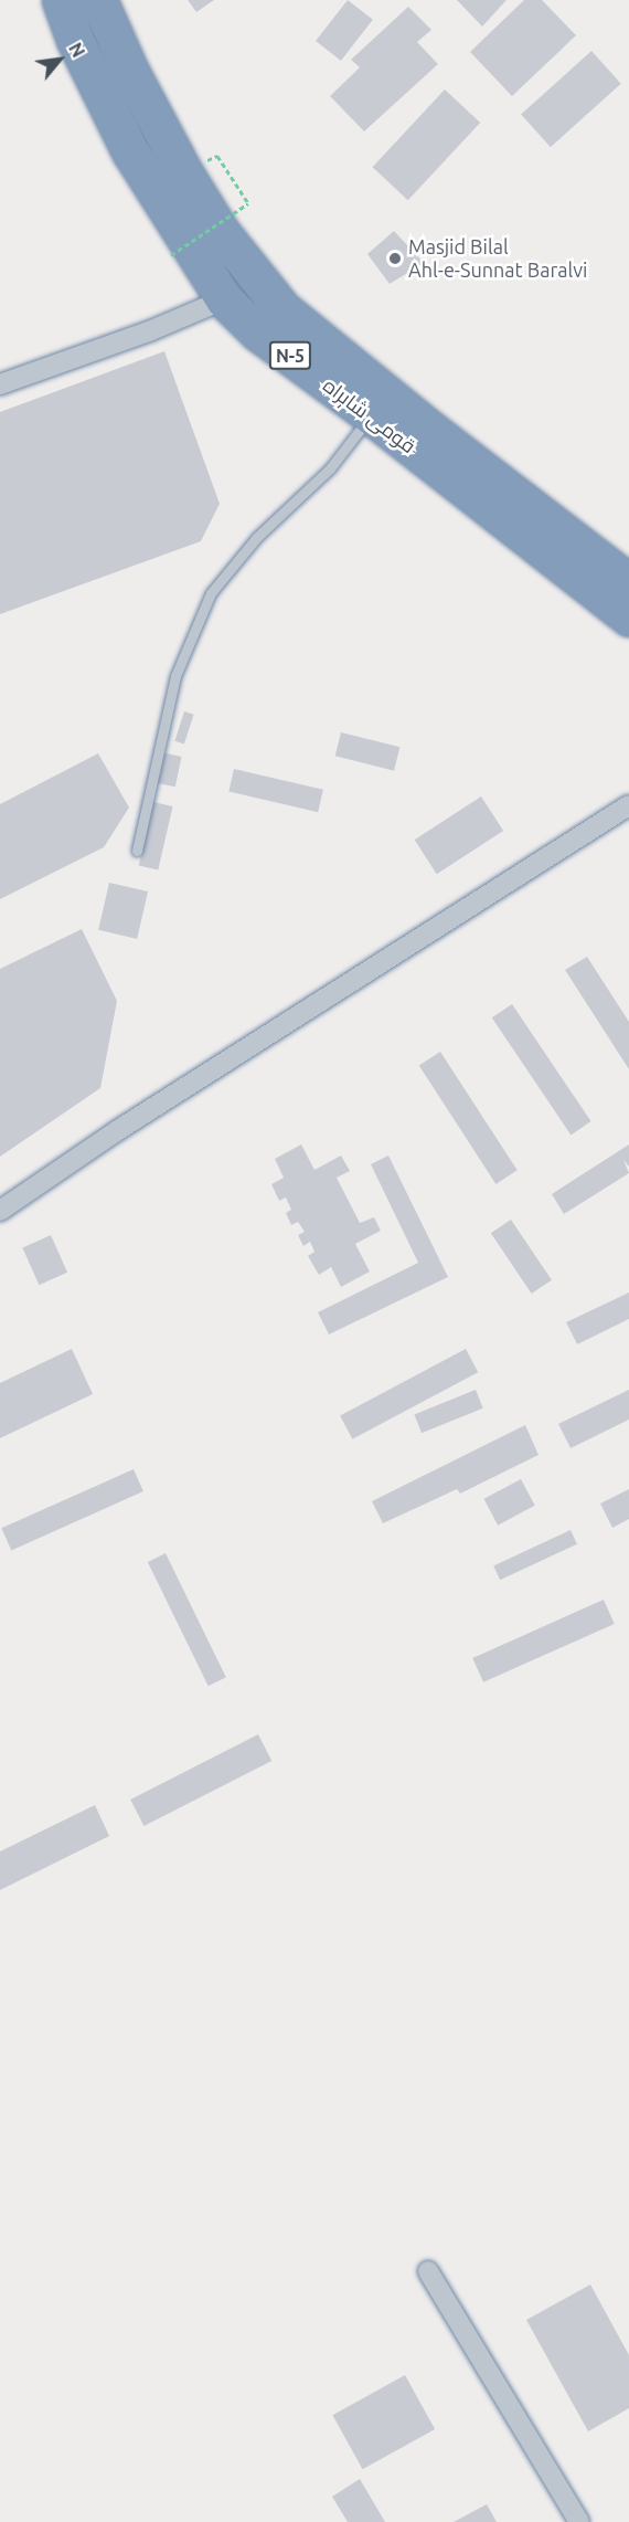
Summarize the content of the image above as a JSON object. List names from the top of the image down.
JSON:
{
  "streets": {
    "highway": ["N-5", "قومی شاہراہ"]
  },
  "places": ["Masjid Bilal Ahl-e-Sunnat Baralvi"],
  "north": "top right"
}
